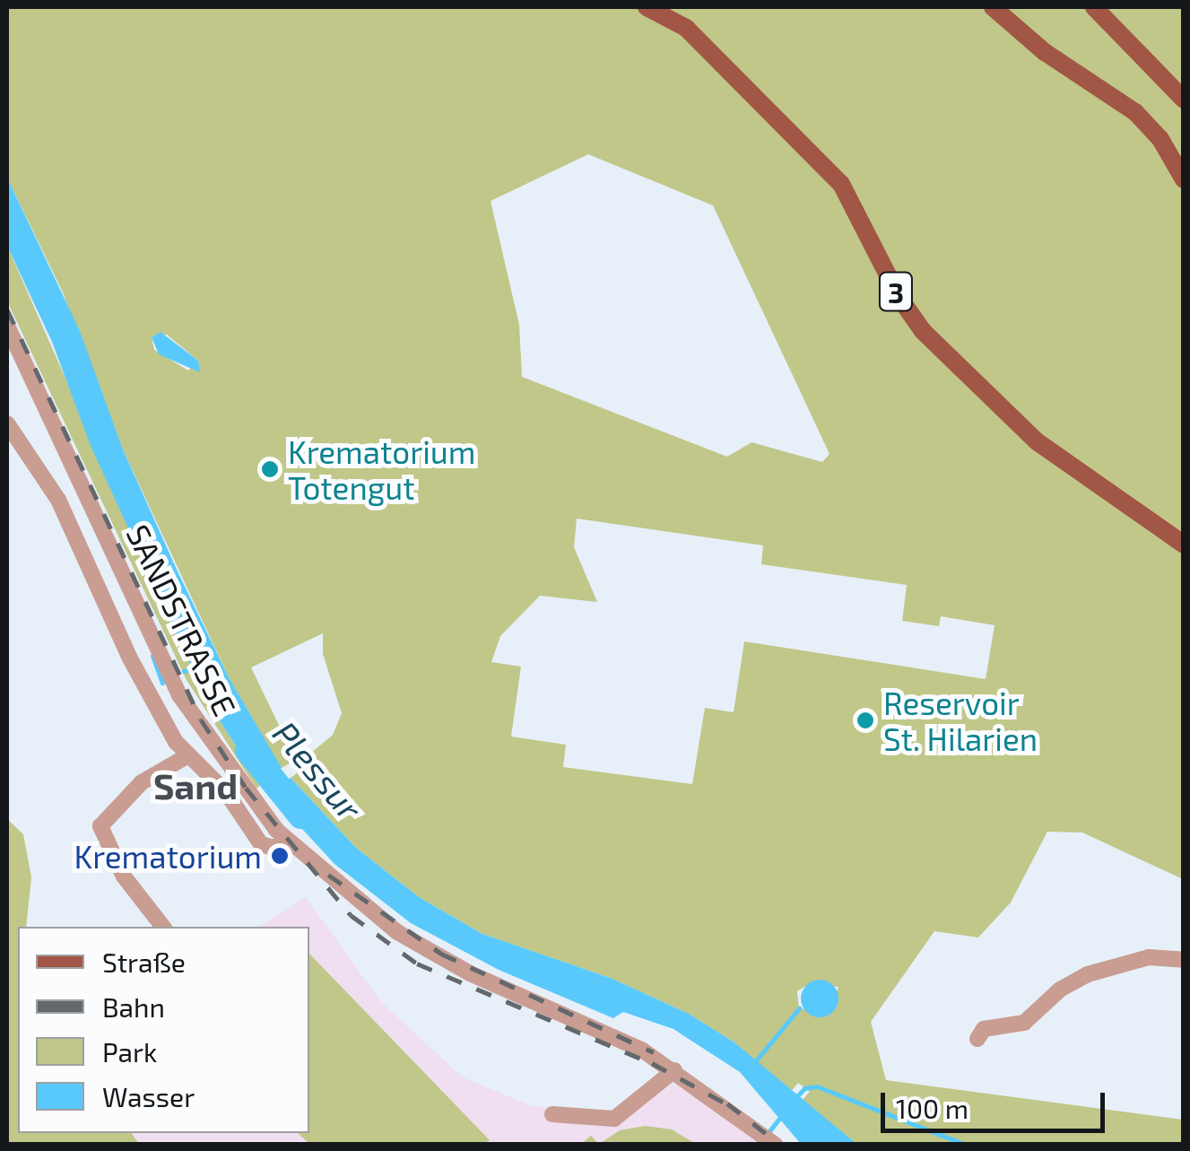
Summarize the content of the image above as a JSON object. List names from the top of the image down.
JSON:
{
  "streets": {
    "main road": ["3"],
    "street": ["SANDSTRASSE"]
  },
  "districts": ["Sand"],
  "water": ["Plessur"],
  "places": ["Krematorium Totengut", "Reservoir St. Hilarien", "Krematorium"],
  "legend": [
    "Straße",
    "Bahn",
    "Park",
    "Wasser"
  ],
  "scale_bar": "100 m"
}
